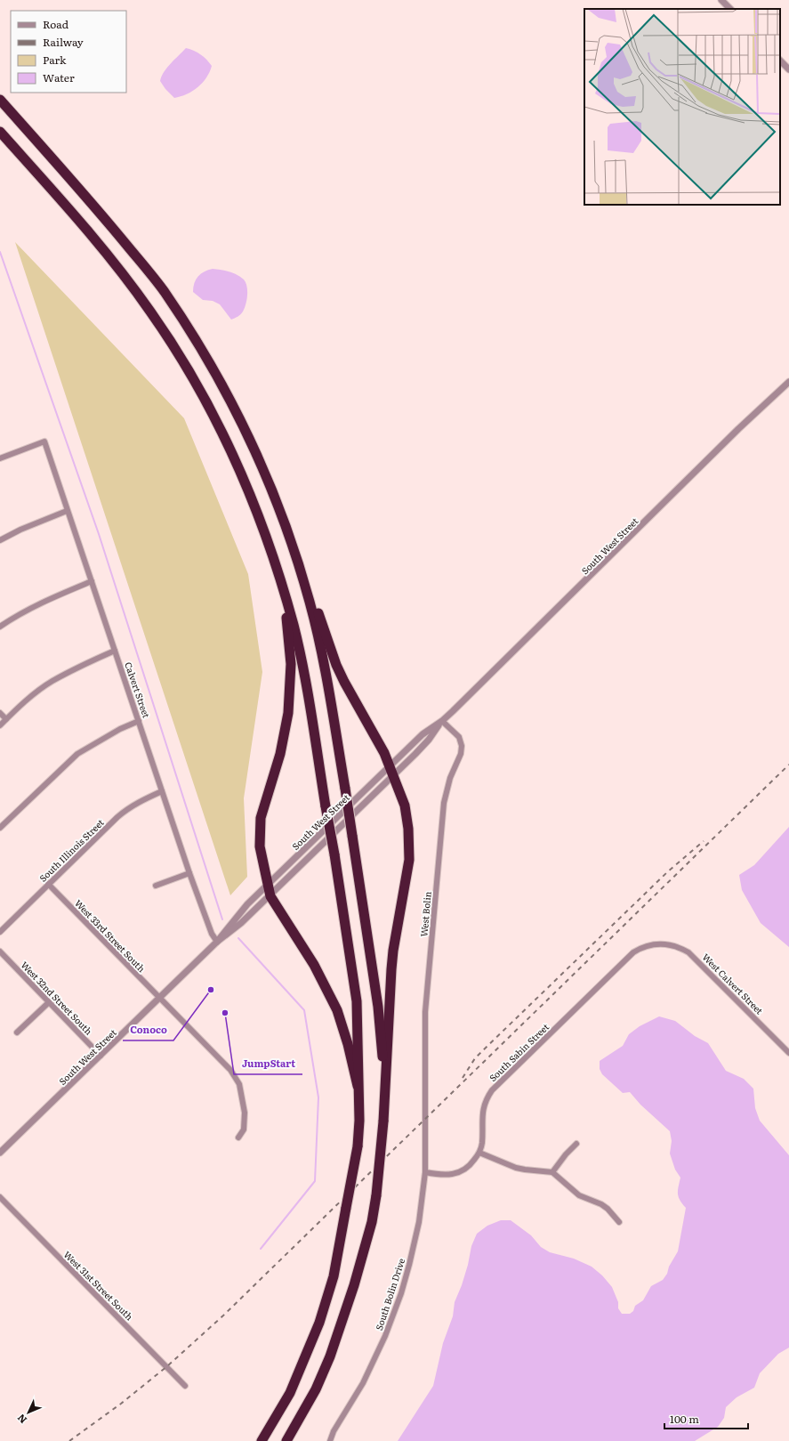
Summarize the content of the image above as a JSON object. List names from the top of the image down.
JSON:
{
  "streets": {
    "street": [
      "South West Street",
      "Calvert Street",
      "South Illinois Street",
      "West Bolin",
      "West 33rd Street South",
      "West Calvert Street",
      "West 32nd Street South",
      "South Sabin Street",
      "West 31st Street South",
      "South Bolin Drive"
    ]
  },
  "crossings": [
    ["South West Street", "Calvert Street"],
    ["South West Street", "West Bolin"],
    ["South West Street", "West 33rd Street South"],
    ["South West Street", "West 32nd Street South"],
    ["Calvert Street", "South Illinois Street"],
    ["South Illinois Street", "West 33rd Street South"],
    ["West Bolin", "South Bolin Drive"],
    ["West Calvert Street", "South Sabin Street"]
  ],
  "places": ["Conoco", "JumpStart"],
  "legend": [
    "Road",
    "Railway",
    "Park",
    "Water"
  ],
  "scale_bar": "100 m",
  "north": "bottom left"
}
